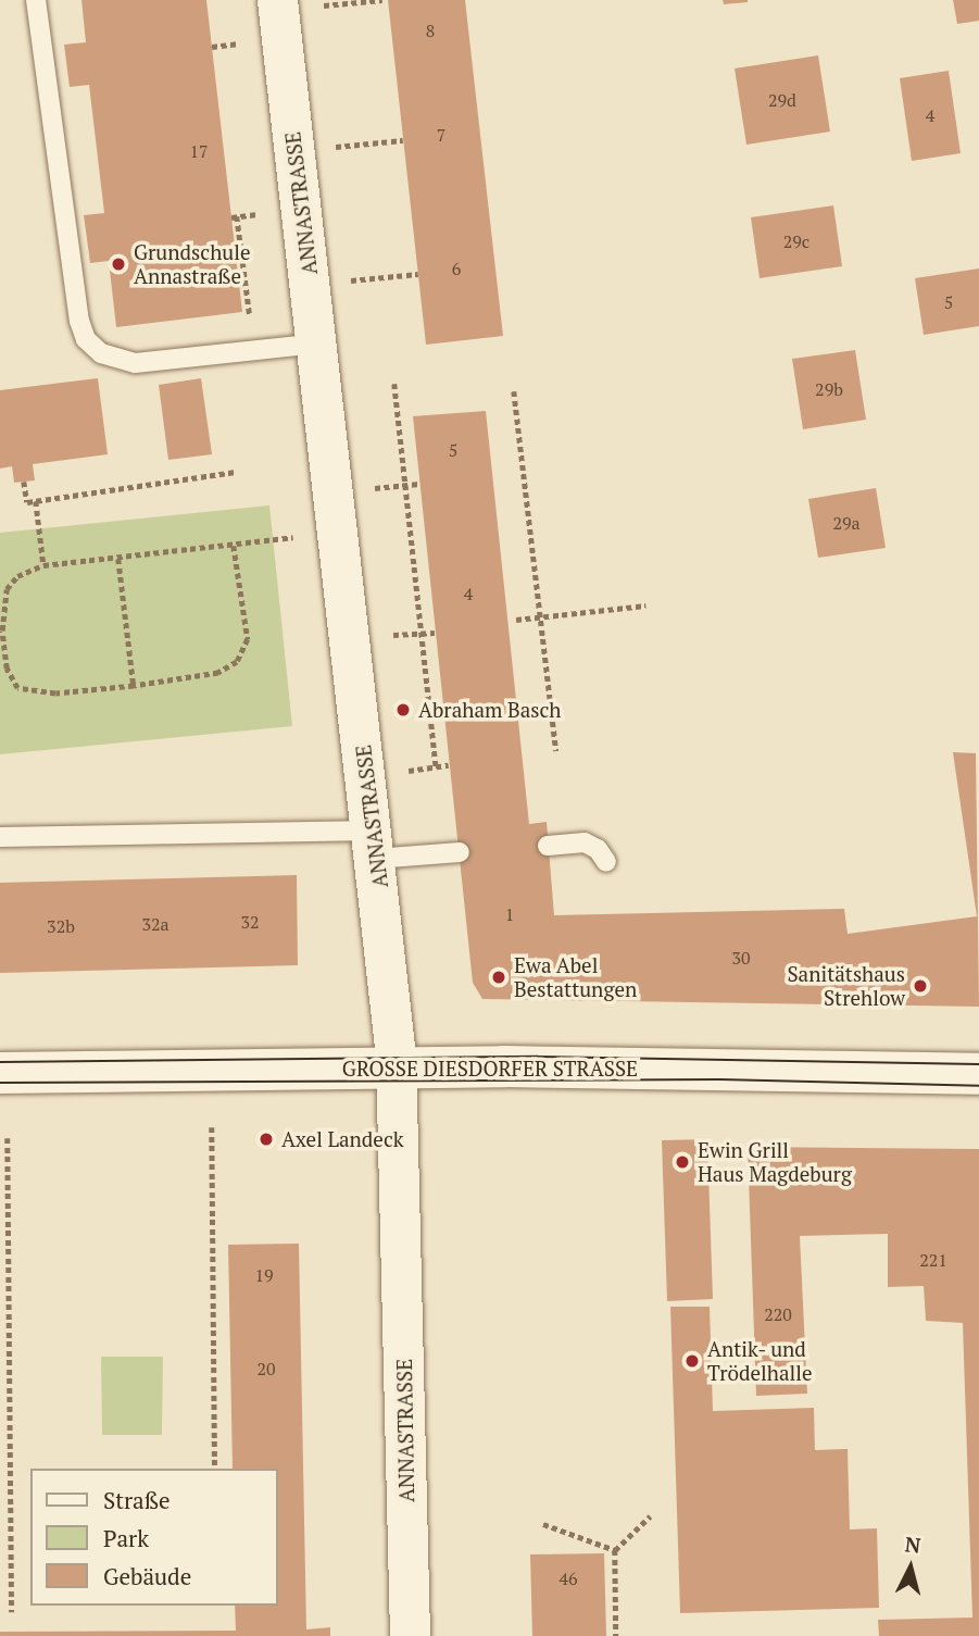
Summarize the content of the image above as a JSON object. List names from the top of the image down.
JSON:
{
  "streets": {
    "street": ["ANNASTRASSE", "GROSSE DIESDORFER STRASSE"]
  },
  "crossings": [
    ["ANNASTRASSE", "GROSSE DIESDORFER STRASSE"]
  ],
  "places": [
    "Grundschule Annastraße",
    "Abraham Basch",
    "Ewa Abel Bestattungen",
    "Sanitätshaus Strehlow",
    "Axel Landeck",
    "Ewin Grill Haus Magdeburg",
    "Antik- und Trödelhalle"
  ],
  "house_numbers": [
    "8",
    "29d",
    "4",
    "7",
    "17",
    "29c",
    "6",
    "5",
    "29b",
    "5",
    "29a",
    "4",
    "1",
    "32",
    "32a",
    "32b",
    "30",
    "221",
    "19",
    "220",
    "20",
    "46"
  ],
  "legend": ["Straße", "Park", "Gebäude"],
  "north": "top"
}
